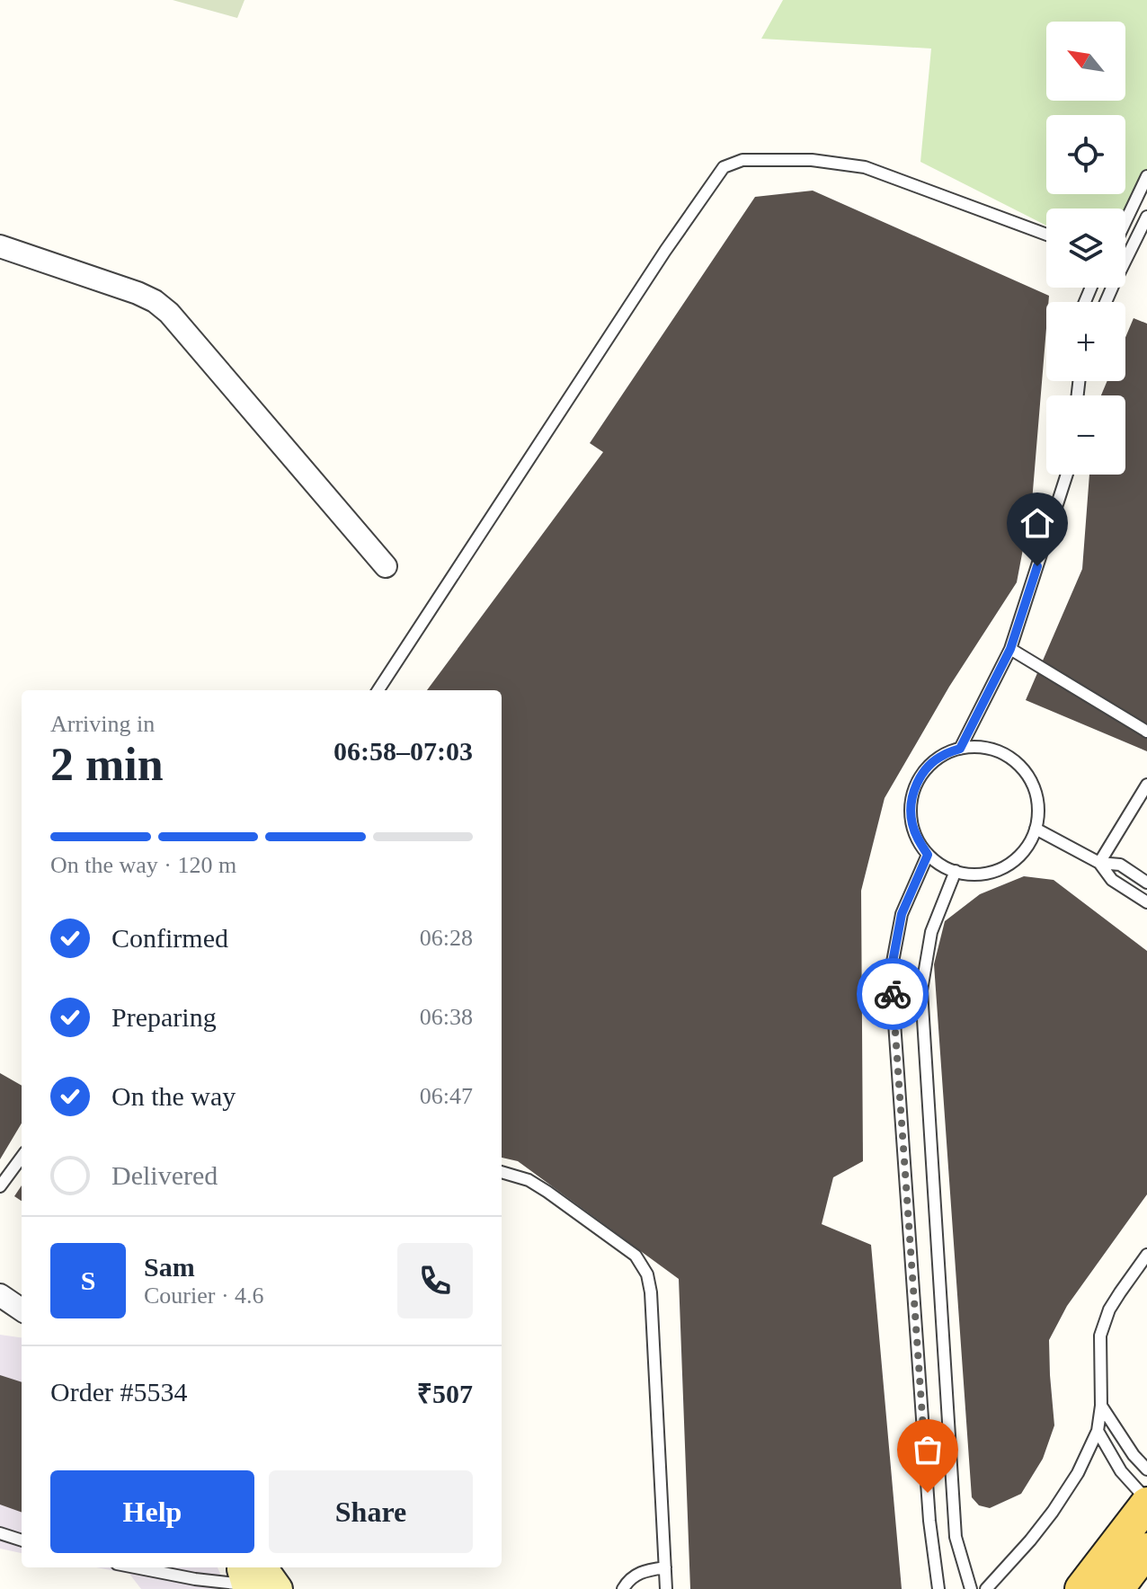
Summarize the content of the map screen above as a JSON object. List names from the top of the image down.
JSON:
{
  "north": "top left",
  "page": {
    "map_buttons": ["+", "−"],
    "heading": ["2 min", "Arriving in", "06:58–07:03"],
    "panel": [
      "Sam",
      "Courier · 4.6",
      "Order #5534",
      "₹507"
    ],
    "bar": "On the way · 120 m",
    "list": [
      ["Confirmed", "06:28"],
      ["Preparing", "06:38"],
      ["On the way", "06:47"],
      "Delivered"
    ],
    "round": "S",
    "buttons": ["Help", "Share"]
  }
}
